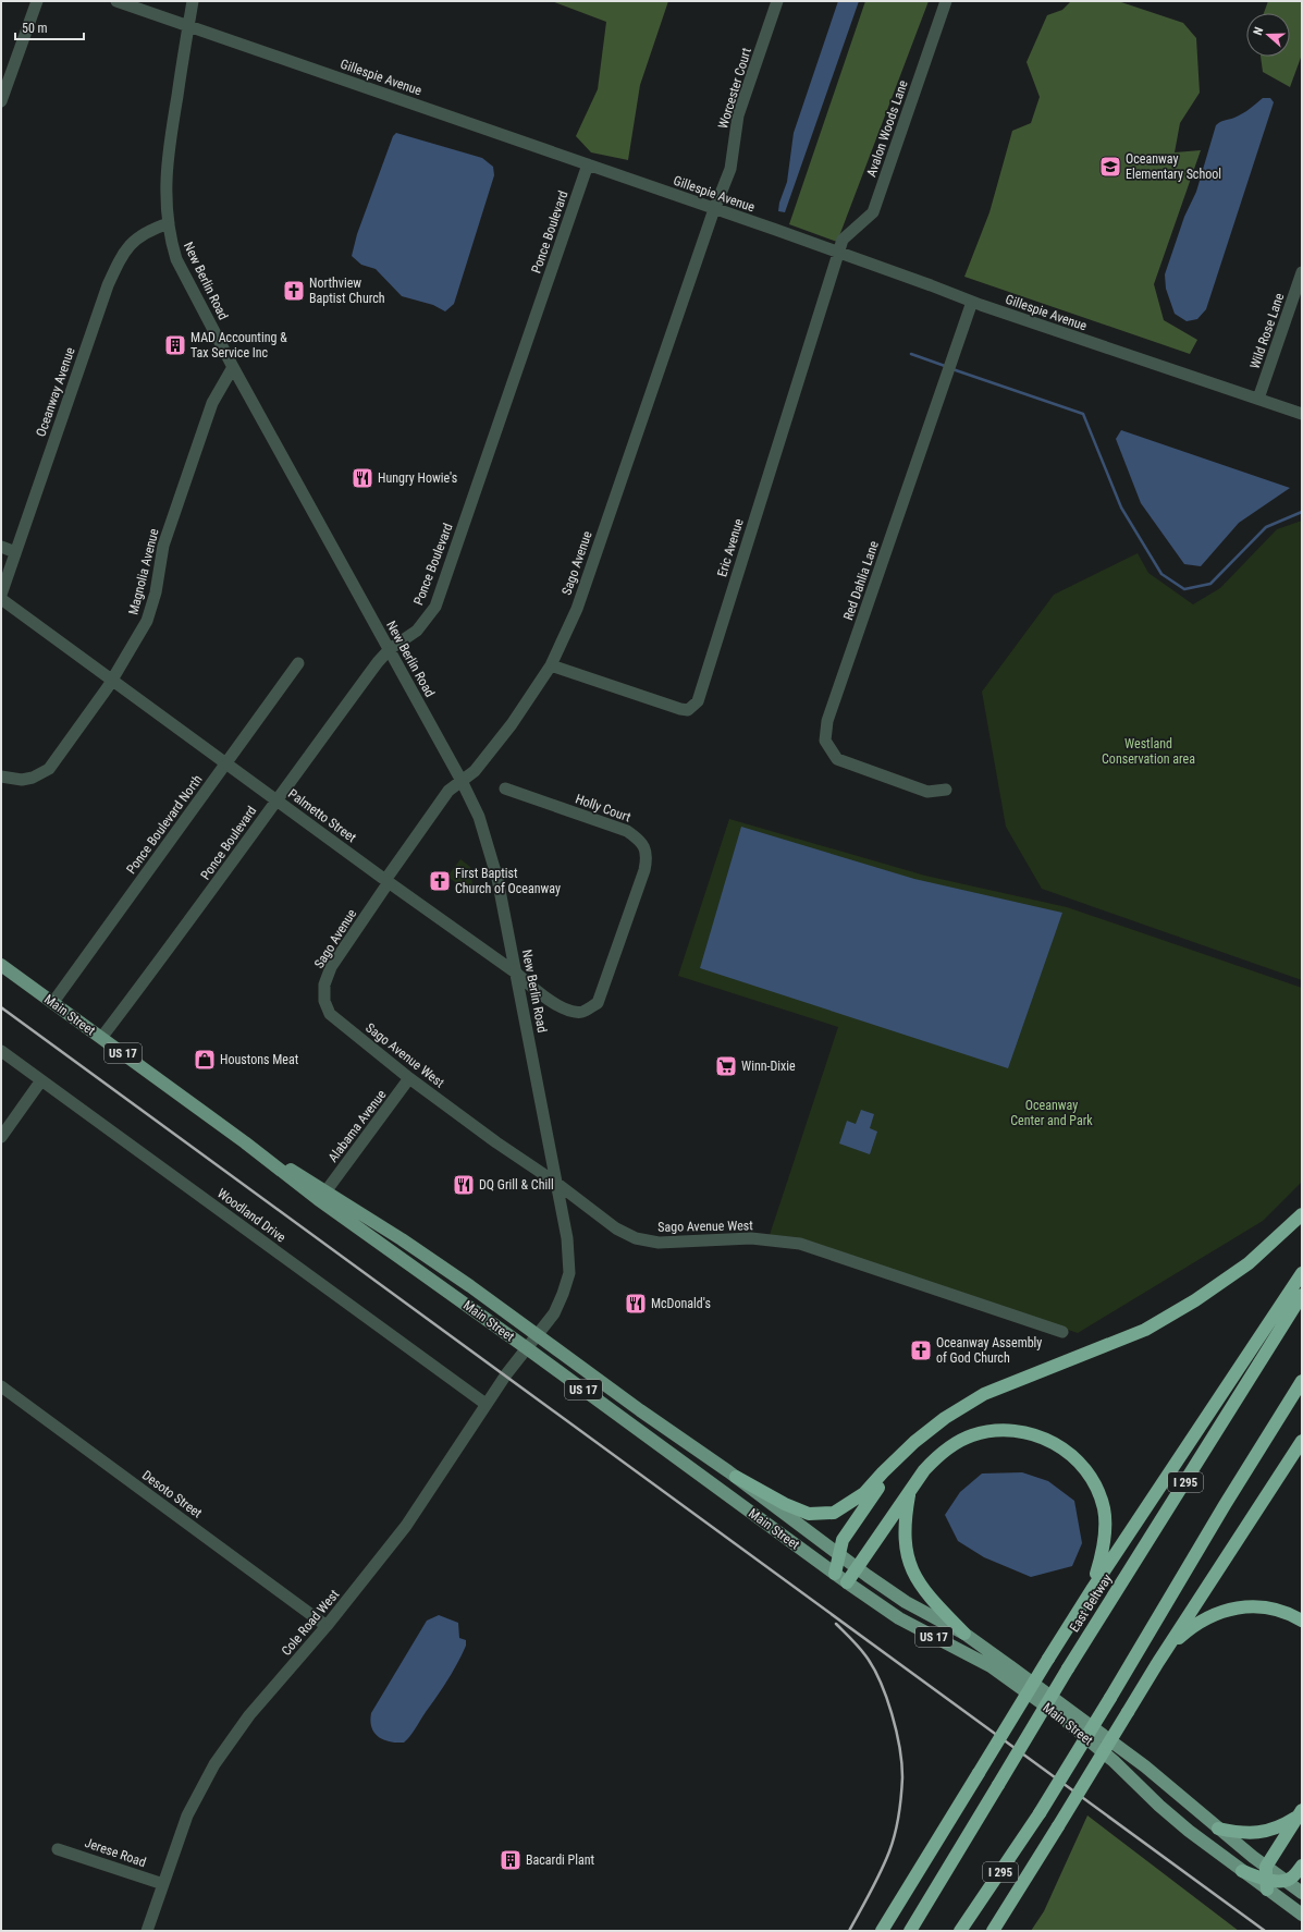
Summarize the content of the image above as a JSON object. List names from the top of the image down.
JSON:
{
  "streets": {
    "highway": ["I 295", "East Beltway"],
    "main road": ["Main Street", "US 17"],
    "street": [
      "Gillespie Avenue",
      "Worcester Court",
      "Avalon Woods Lane",
      "Ponce Boulevard",
      "New Berlin Road",
      "Wild Rose Lane",
      "Oceanway Avenue",
      "Eric Avenue",
      "Sago Avenue",
      "Magnolia Avenue",
      "Red Dahlia Lane",
      "Holly Court",
      "Palmetto Street",
      "Ponce Boulevard North",
      "Sago Avenue West",
      "Alabama Avenue",
      "Woodland Drive",
      "Desoto Street",
      "Cole Road West",
      "Jerese Road"
    ]
  },
  "crossings": [
    ["Gillespie Avenue", "Worcester Court"],
    ["Gillespie Avenue", "Avalon Woods Lane"],
    ["Gillespie Avenue", "Ponce Boulevard"],
    ["Gillespie Avenue", "New Berlin Road"],
    ["Gillespie Avenue", "Wild Rose Lane"],
    ["Gillespie Avenue", "Eric Avenue"],
    ["Gillespie Avenue", "Sago Avenue"],
    ["Gillespie Avenue", "Red Dahlia Lane"],
    ["Worcester Court", "Sago Avenue"],
    ["Avalon Woods Lane", "Eric Avenue"],
    ["Ponce Boulevard", "New Berlin Road"],
    ["Ponce Boulevard", "Palmetto Street"],
    ["Ponce Boulevard", "Main Street"],
    ["New Berlin Road", "Oceanway Avenue"],
    ["New Berlin Road", "Sago Avenue"],
    ["New Berlin Road", "Magnolia Avenue"],
    ["New Berlin Road", "Palmetto Street"],
    ["New Berlin Road", "Main Street"],
    ["New Berlin Road", "Sago Avenue West"],
    ["New Berlin Road", "Cole Road West"],
    ["Eric Avenue", "Sago Avenue"],
    ["Sago Avenue", "Palmetto Street"],
    ["Sago Avenue", "Sago Avenue West"],
    ["Magnolia Avenue", "Palmetto Street"],
    ["Holly Court", "Palmetto Street"],
    ["Palmetto Street", "Ponce Boulevard North"],
    ["Ponce Boulevard North", "Main Street"],
    ["Main Street", "Alabama Avenue"],
    ["Main Street", "Cole Road West"],
    ["Sago Avenue West", "Alabama Avenue"],
    ["Woodland Drive", "Cole Road West"],
    ["Desoto Street", "Cole Road West"],
    ["Cole Road West", "Jerese Road"]
  ],
  "parks": ["Westland Conservation area", "Oceanway Center and Park"],
  "places": {
    "school or university": ["Oceanway Elementary School"],
    "church": ["Northview Baptist Church", "First Baptist Church of Oceanway", "Oceanway Assembly of God Church"],
    "building": ["MAD Accounting & Tax Service Inc", "Bacardi Plant"],
    "restaurant": ["Hungry Howie's", "DQ Grill & Chill", "McDonald's"],
    "shop": ["Houstons Meat"],
    "supermarket": ["Winn-Dixie"]
  },
  "scale_bar": "50 m",
  "north": "left"
}
